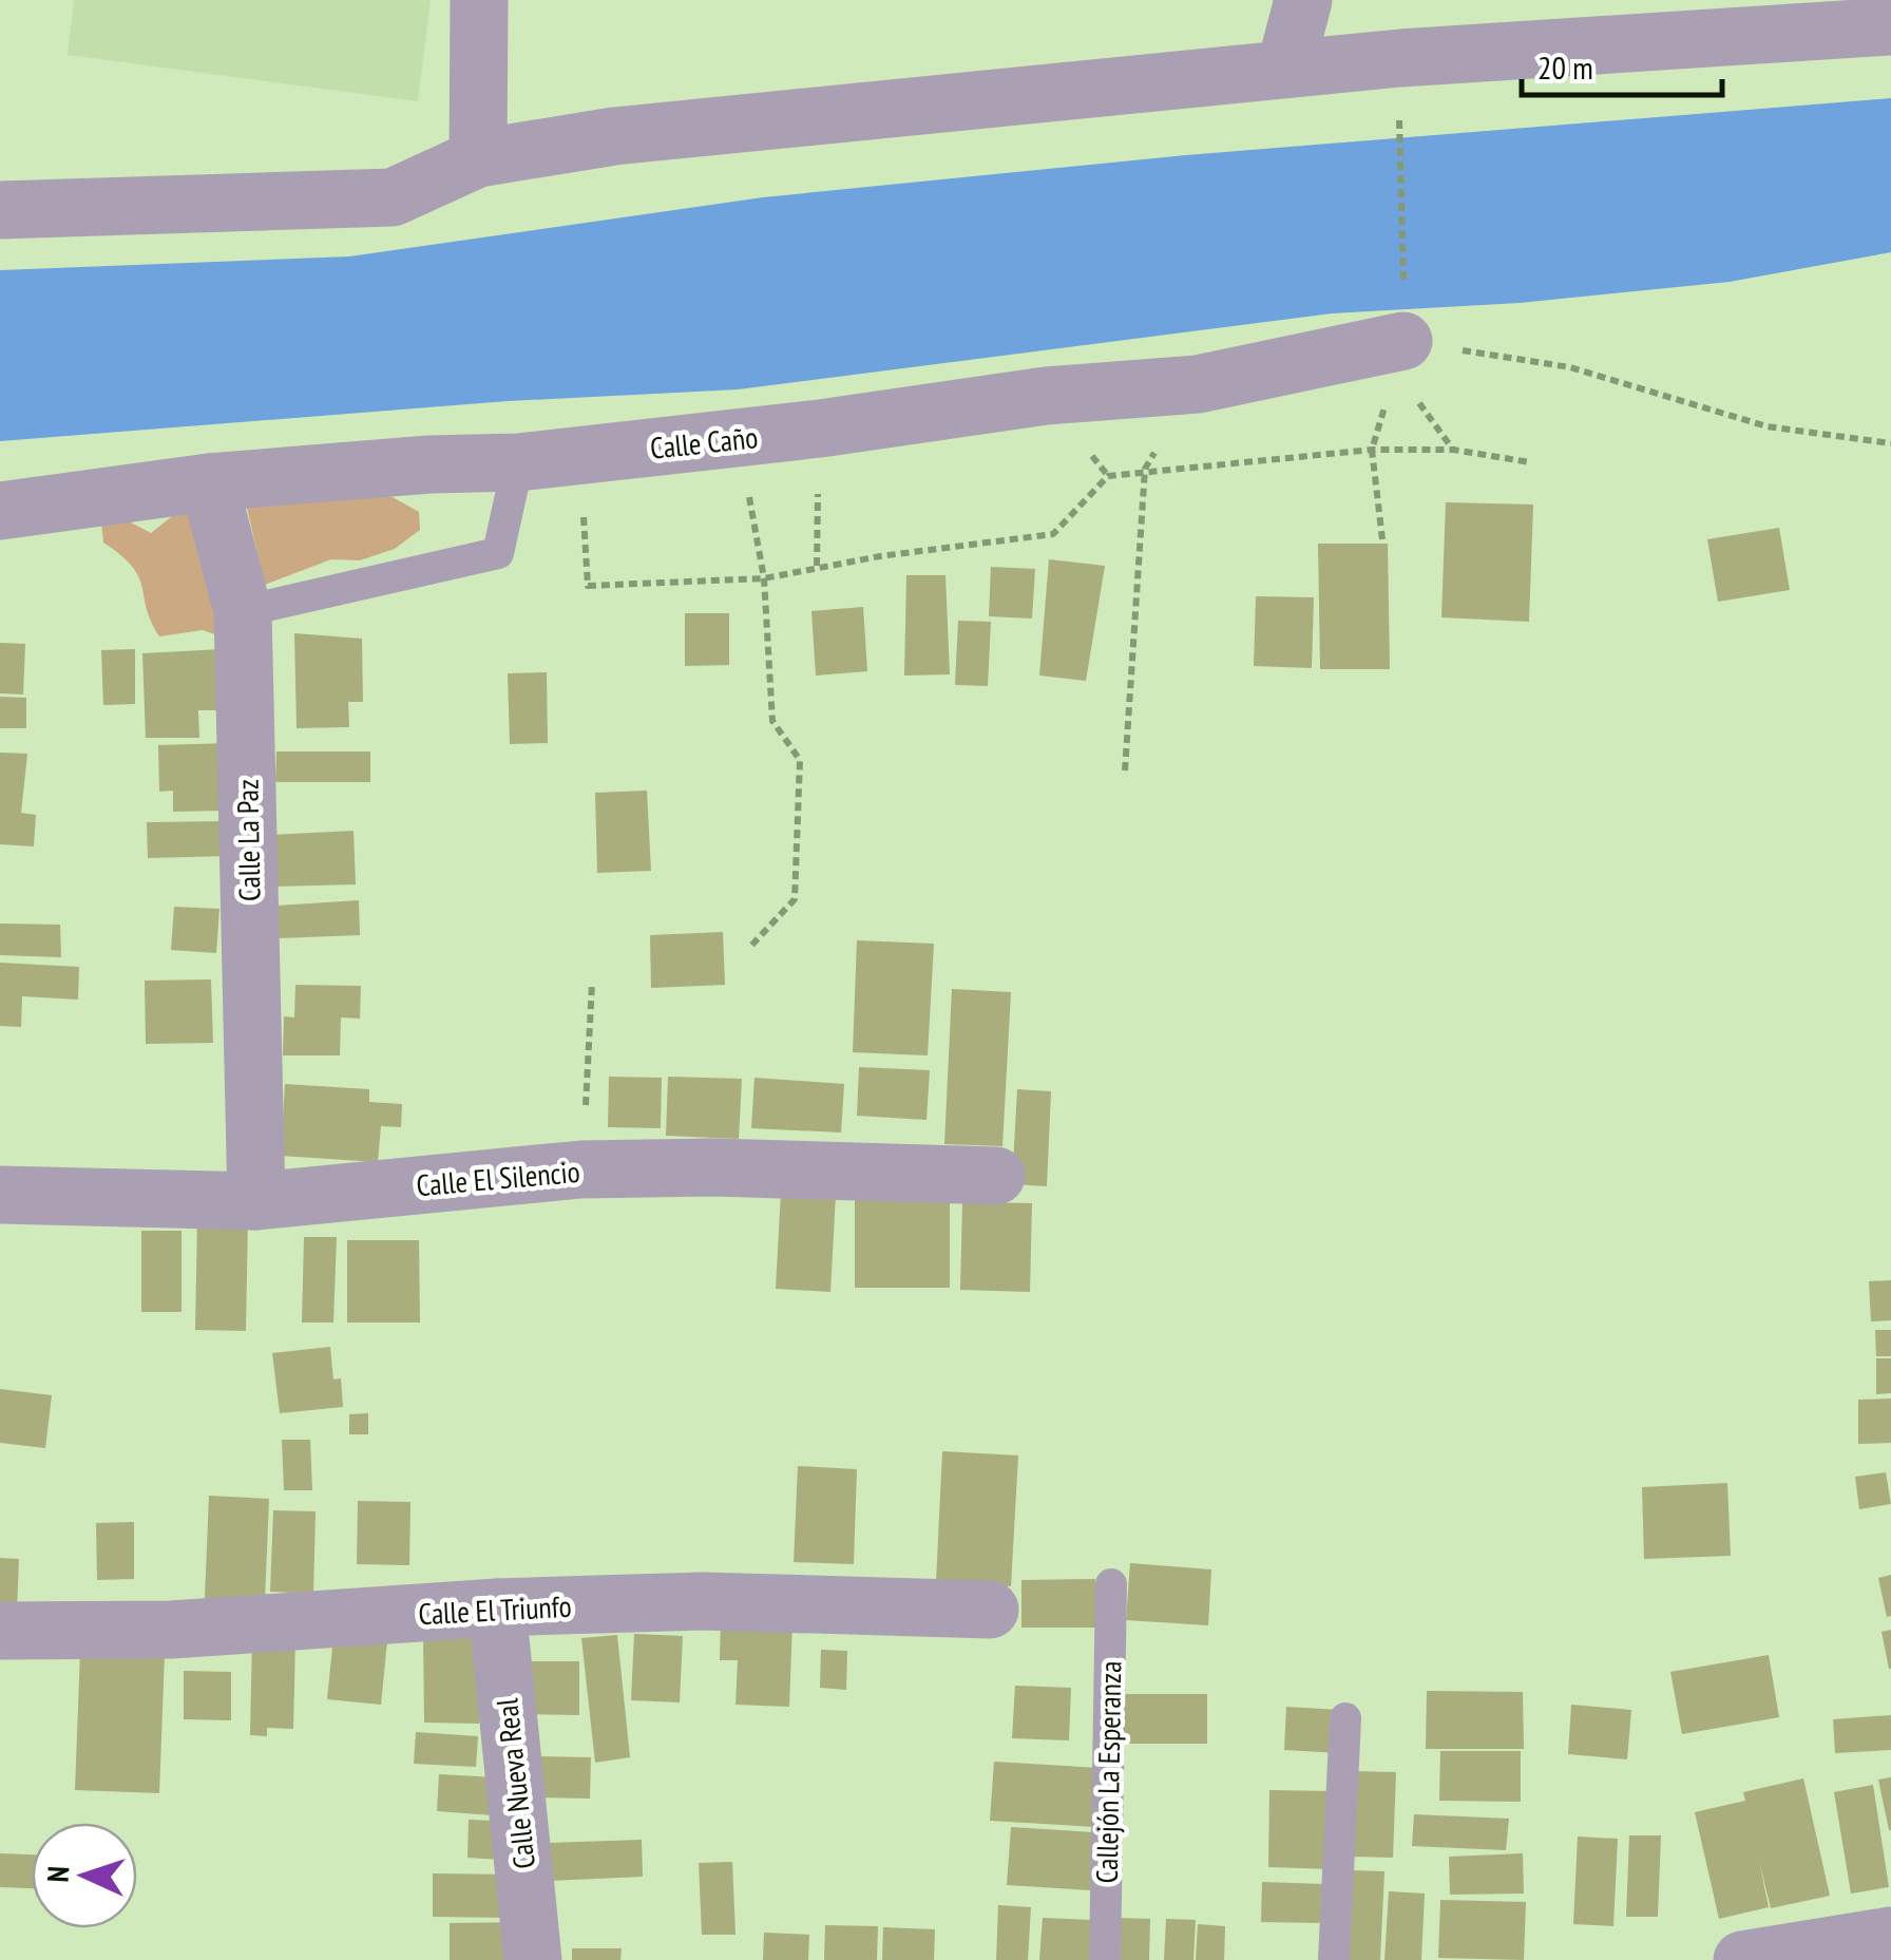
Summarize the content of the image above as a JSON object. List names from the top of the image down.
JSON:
{
  "streets": {
    "street": [
      "Calle Caño",
      "Calle La Paz",
      "Calle El Silencio",
      "Calle El Triunfo",
      "Calle Nueva Real"
    ],
    "lane": ["Callejón La Esperanza"]
  },
  "crossings": [
    ["Calle Caño", "Calle La Paz"],
    ["Calle La Paz", "Calle El Silencio"],
    ["Calle El Triunfo", "Calle Nueva Real"]
  ],
  "scale_bar": "20 m",
  "north": "left"
}
